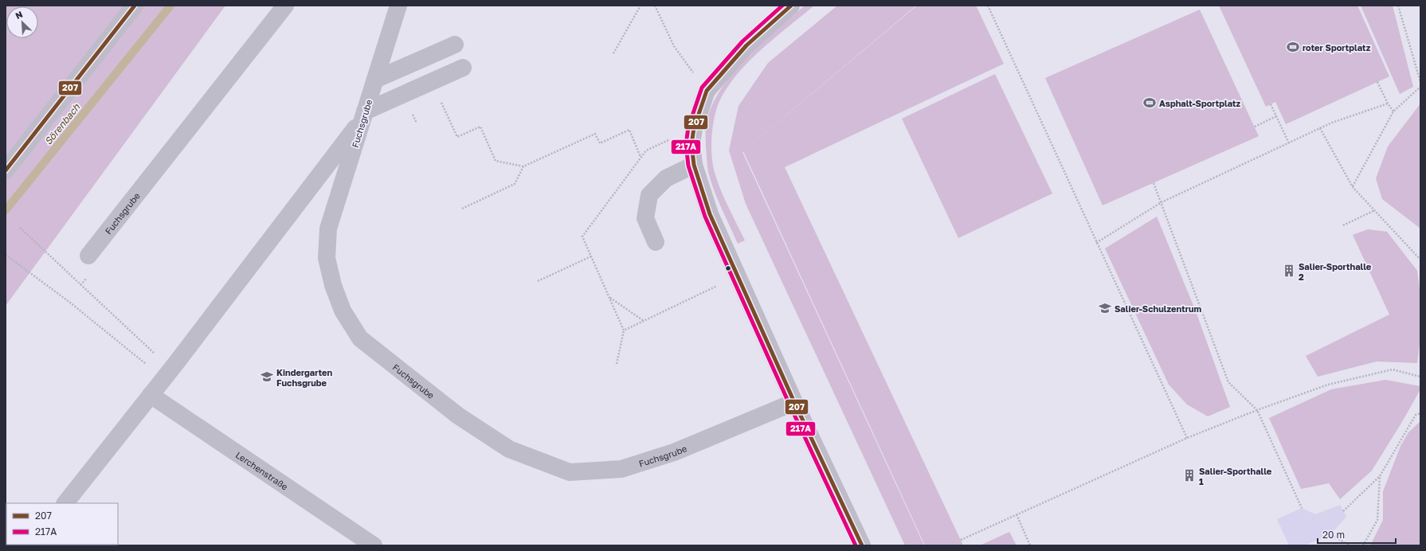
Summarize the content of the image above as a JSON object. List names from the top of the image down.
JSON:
{
  "streets": {
    "street": ["Fuchsgrube", "Lerchenstraße"]
  },
  "water": ["Sörenbach"],
  "places": {
    "sports": ["roter Sportplatz", "Asphalt-Sportplatz"],
    "building": ["Salier-Sporthalle 2", "Salier-Sporthalle 1"],
    "school or university": ["Salier-Schulzentrum", "Kindergarten Fuchsgrube"]
  },
  "lines": ["transit line 207", "transit line 217A"],
  "legend": ["207", "217A"],
  "scale_bar": "20 m",
  "north": "top left"
}
